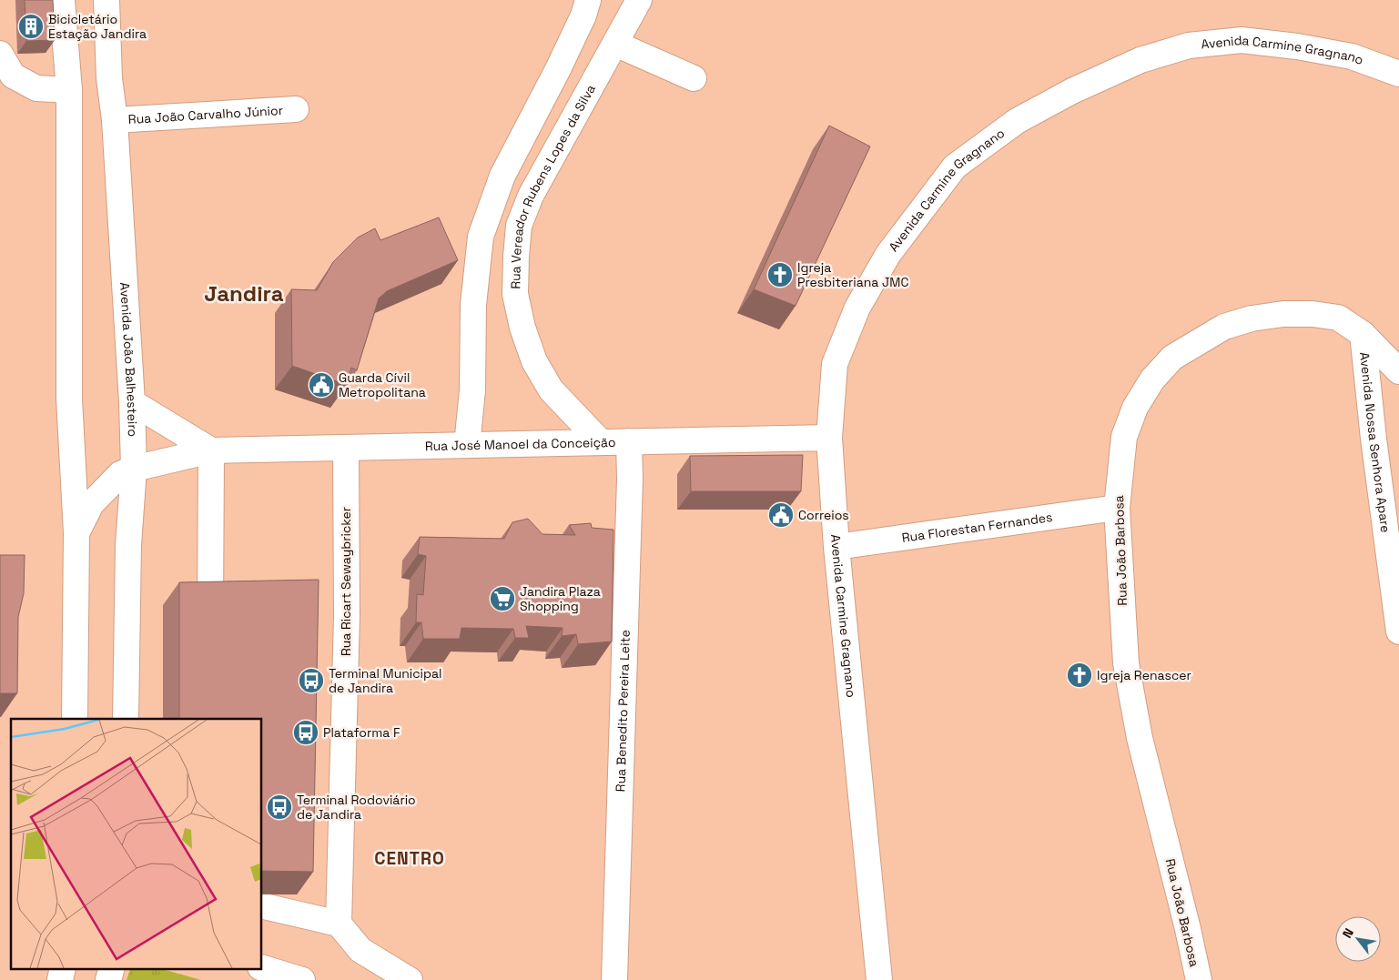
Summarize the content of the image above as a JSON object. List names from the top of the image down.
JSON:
{
  "streets": {
    "main road": [
      "Avenida Carmine Gragnano",
      "Rua João Carvalho Júnior",
      "Rua Vereador Rubens Lopes da Silva",
      "Avenida João Balhesteiro",
      "Avenida Nossa Senhora Apare",
      "Rua José Manoel da Conceição",
      "Rua Florestan Fernandes",
      "Rua João Barbosa",
      "Rua Ricart Sewaybricker",
      "Rua Benedito Pereira Leite"
    ]
  },
  "crossings": [
    ["Avenida Carmine Gragnano", "Rua José Manoel da Conceição"],
    ["Avenida Carmine Gragnano", "Rua Florestan Fernandes"],
    ["Rua João Carvalho Júnior", "Avenida João Balhesteiro"],
    ["Rua Vereador Rubens Lopes da Silva", "Rua José Manoel da Conceição"],
    ["Avenida João Balhesteiro", "Rua José Manoel da Conceição"],
    ["Avenida Nossa Senhora Apare", "Rua João Barbosa"],
    ["Rua José Manoel da Conceição", "Rua Ricart Sewaybricker"],
    ["Rua José Manoel da Conceição", "Rua Benedito Pereira Leite"],
    ["Rua Florestan Fernandes", "Rua João Barbosa"]
  ],
  "districts": ["Jandira", "CENTRO"],
  "places": {
    "building": ["Bicicletário Estação Jandira"],
    "church": ["Igreja Presbiteriana JMC", "Igreja Renascer"],
    "public building": ["Guarda Cívil Metropolitana", "Correios"],
    "supermarket": ["Jandira Plaza Shopping"],
    "bus stop": ["Terminal Municipal de Jandira", "Plataforma F", "Terminal Rodoviário de Jandira"]
  },
  "north": "top left"
}
